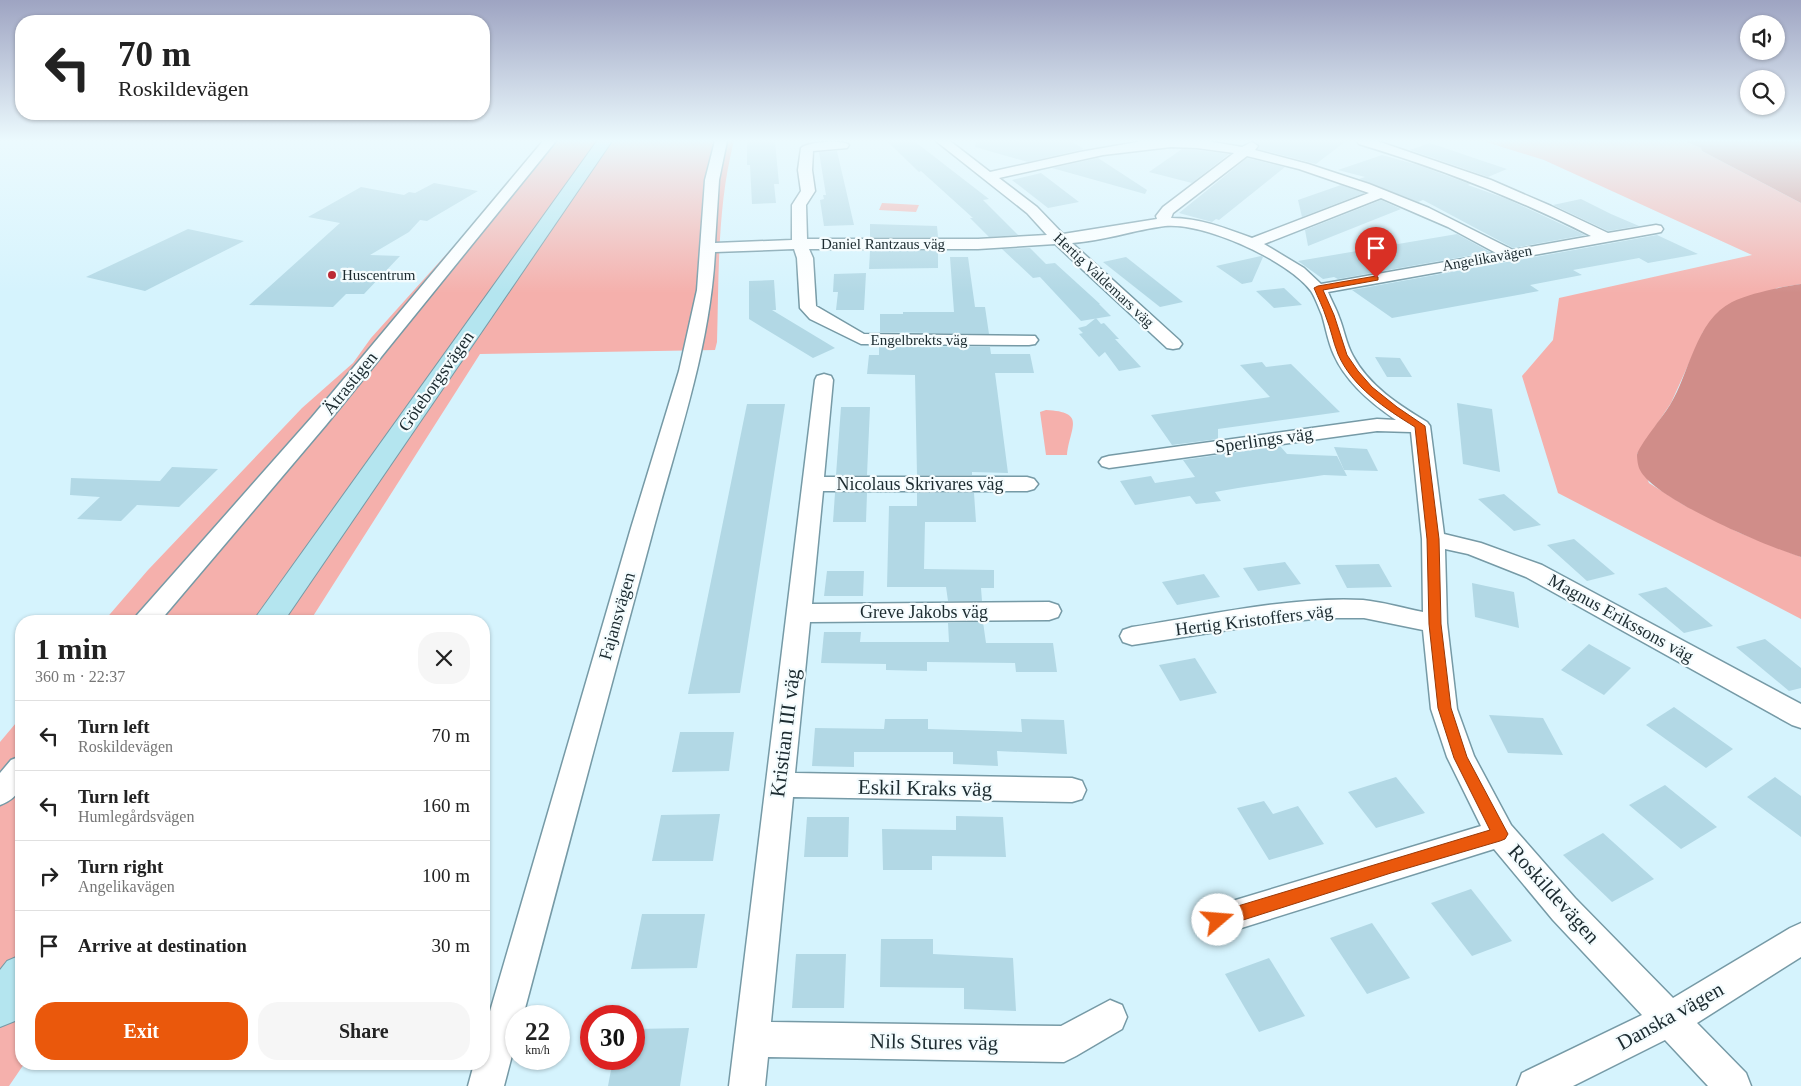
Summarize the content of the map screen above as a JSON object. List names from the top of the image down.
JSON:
{
  "streets": {
    "main road": ["Göteborgsvägen"],
    "street": [
      "Daniel Rantzaus väg",
      "Angelikavägen",
      "Hertig Valdemars väg",
      "Engelbrekts väg",
      "Ätrastigen",
      "Sperlings väg",
      "Nicolaus Skrivares väg",
      "Greve Jakobs väg",
      "Fajansvägen",
      "Magnus Erikssons väg",
      "Hertig Kristoffers väg",
      "Kristian III väg",
      "Eskil Kraks väg",
      "Roskildevägen",
      "Danska vägen",
      "Nils Stures väg"
    ]
  },
  "crossings": [
    ["Daniel Rantzaus väg", "Angelikavägen"],
    ["Daniel Rantzaus väg", "Hertig Valdemars väg"],
    ["Daniel Rantzaus väg", "Engelbrekts väg"],
    ["Daniel Rantzaus väg", "Fajansvägen"],
    ["Sperlings väg", "Roskildevägen"],
    ["Nicolaus Skrivares väg", "Kristian III väg"],
    ["Greve Jakobs väg", "Kristian III väg"],
    ["Magnus Erikssons väg", "Roskildevägen"],
    ["Hertig Kristoffers väg", "Roskildevägen"],
    ["Kristian III väg", "Eskil Kraks väg"],
    ["Kristian III väg", "Nils Stures väg"],
    ["Roskildevägen", "Danska vägen"]
  ],
  "places": ["Huscentrum"],
  "page": {
    "turn": ["70 m", "Roskildevägen"],
    "heading": ["1 min", "360 m · 22:37"],
    "list": [
      {
        "name": "Turn left",
        "note": "Roskildevägen",
        "value": "70 m"
      },
      {
        "name": "Turn left",
        "note": "Humlegårdsvägen",
        "value": "160 m"
      },
      {
        "name": "Turn right",
        "note": "Angelikavägen",
        "value": "100 m"
      },
      {
        "name": "Arrive at destination",
        "value": "30 m"
      }
    ],
    "buttons": ["Exit", "Share"],
    "speed": "22 km/h",
    "limit": "30"
  }
}
